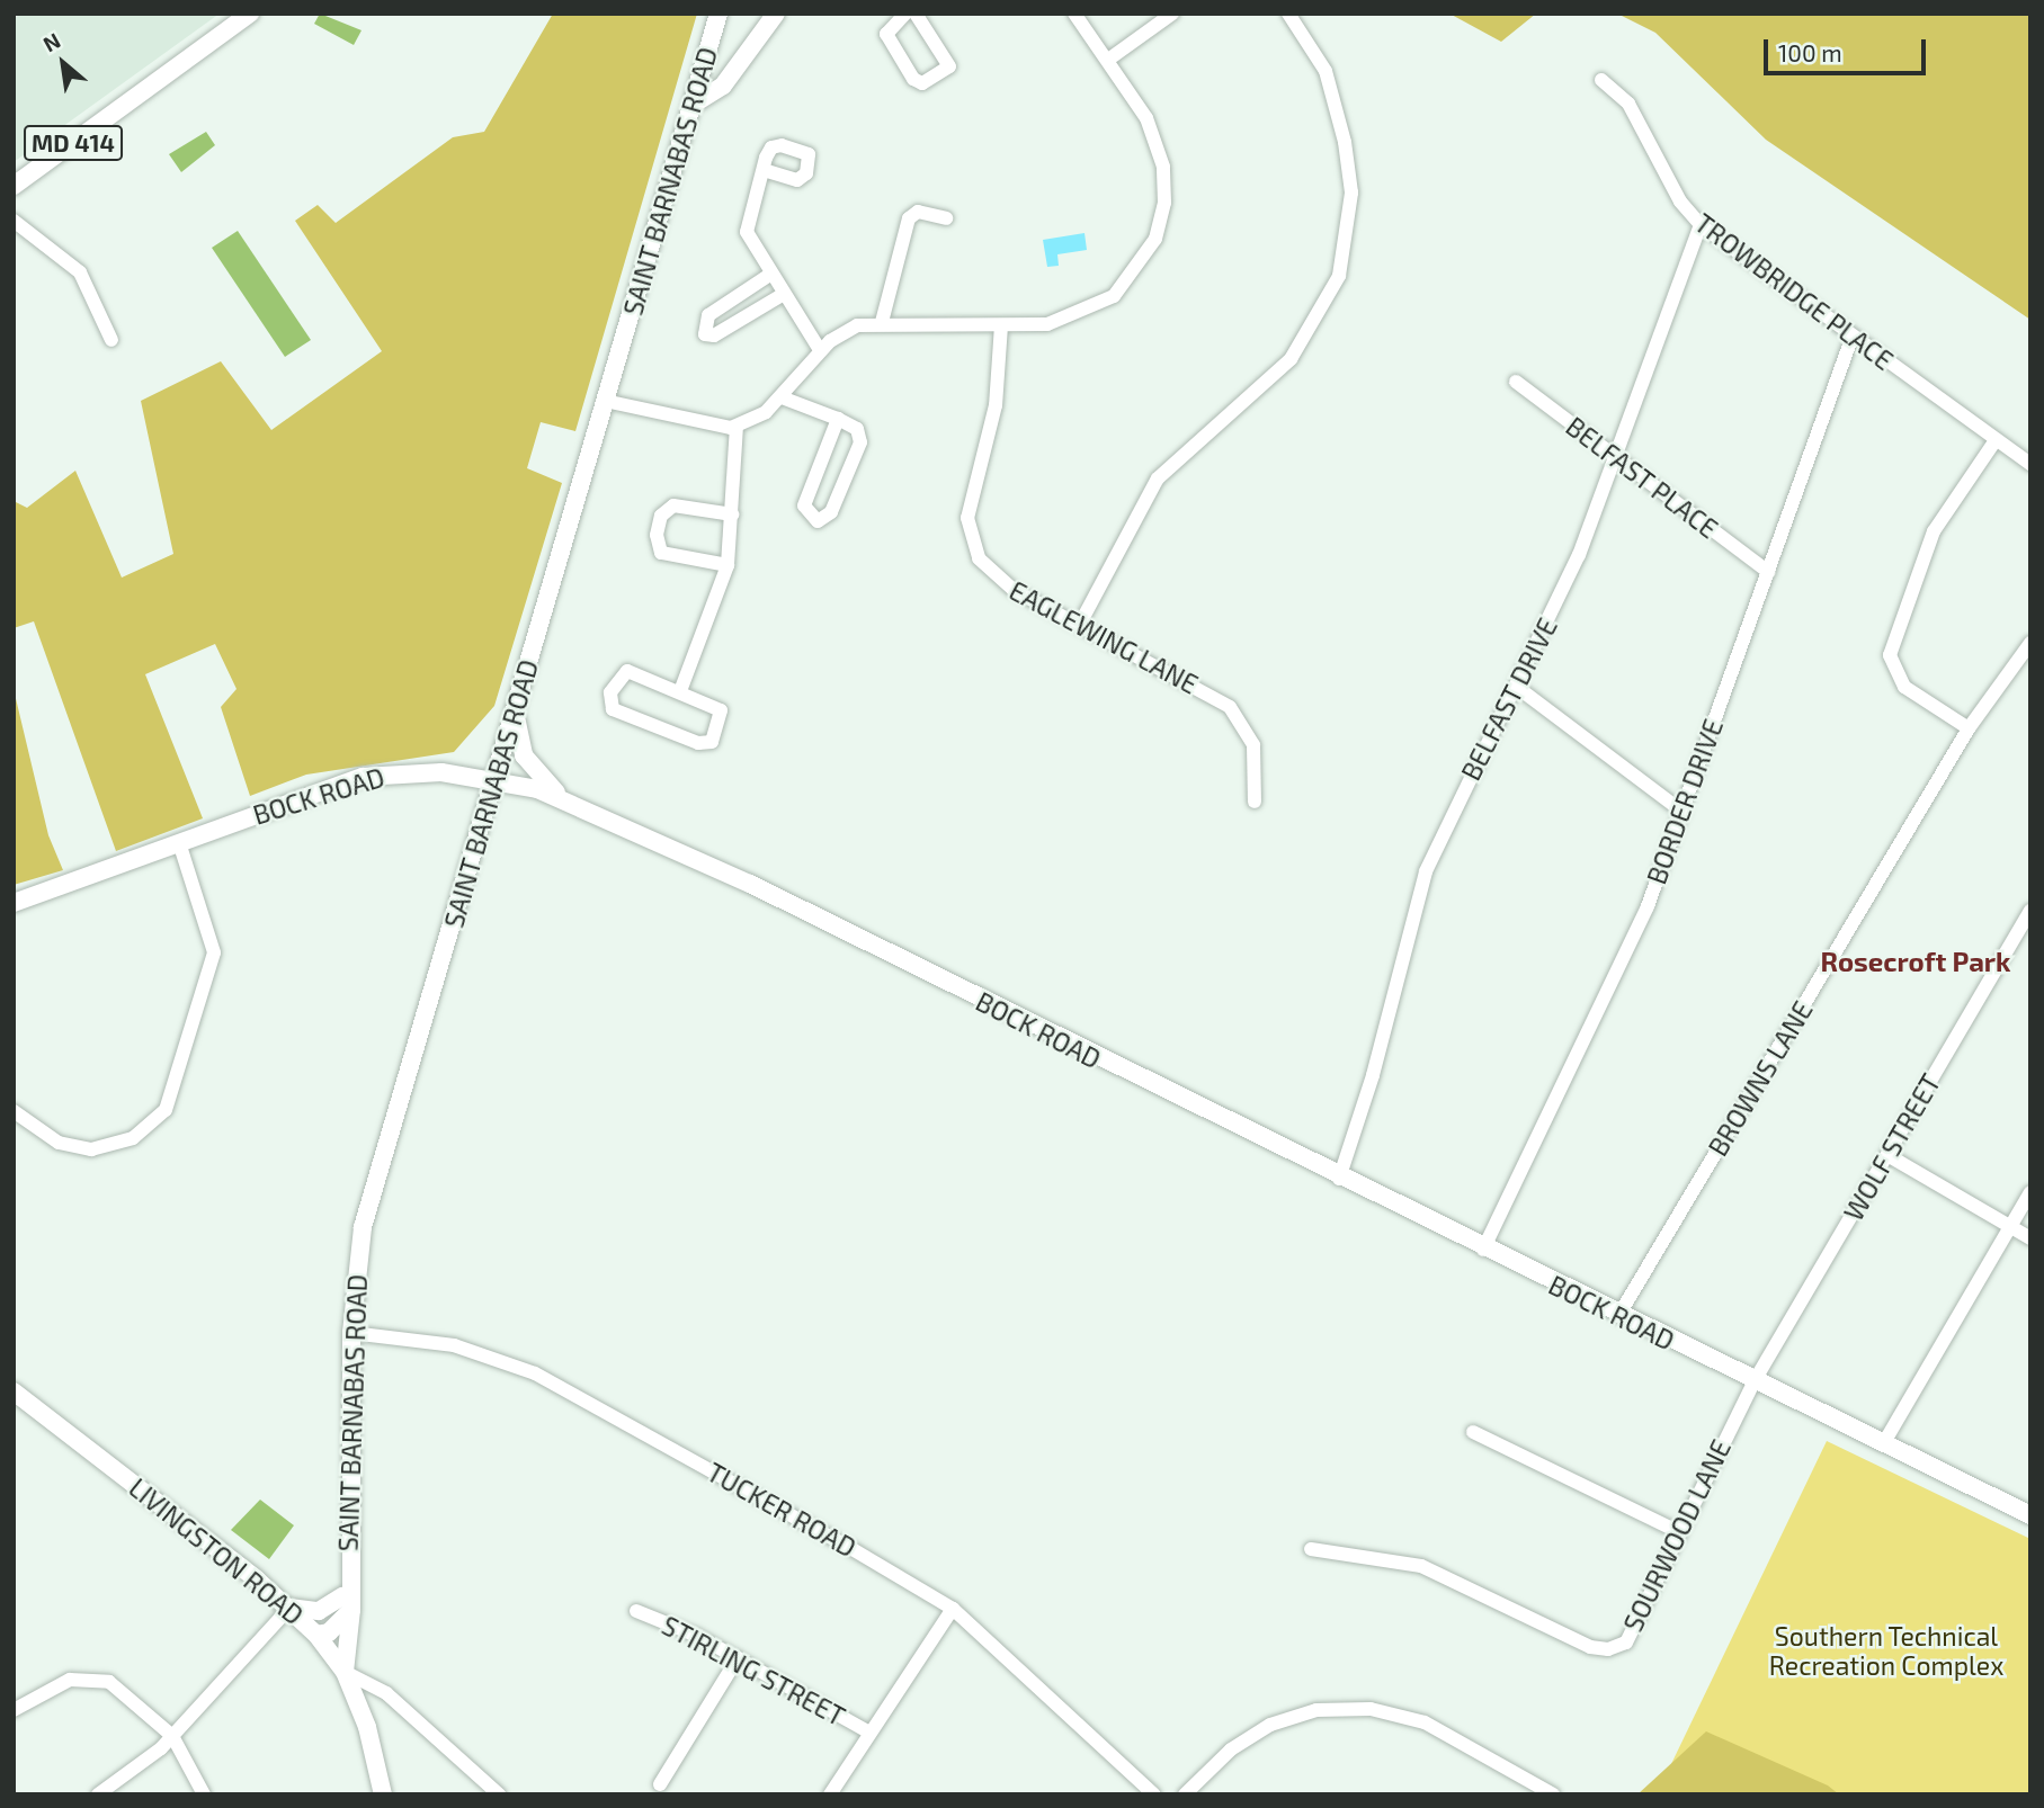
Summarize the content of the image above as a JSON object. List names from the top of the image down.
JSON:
{
  "streets": {
    "main road": [
      "MD 414",
      "SAINT BARNABAS ROAD",
      "BOCK ROAD",
      "LIVINGSTON ROAD"
    ],
    "street": [
      "TROWBRIDGE PLACE",
      "BELFAST PLACE",
      "EAGLEWING LANE",
      "BELFAST DRIVE",
      "BORDER DRIVE",
      "BROWNS LANE",
      "WOLF STREET",
      "TUCKER ROAD",
      "SOURWOOD LANE",
      "STIRLING STREET"
    ]
  },
  "crossings": [
    ["SAINT BARNABAS ROAD", "BOCK ROAD"],
    ["SAINT BARNABAS ROAD", "TUCKER ROAD"],
    ["SAINT BARNABAS ROAD", "LIVINGSTON ROAD"],
    ["TROWBRIDGE PLACE", "BELFAST DRIVE"],
    ["TROWBRIDGE PLACE", "BORDER DRIVE"],
    ["BELFAST PLACE", "BELFAST DRIVE"],
    ["BELFAST PLACE", "BORDER DRIVE"],
    ["BELFAST DRIVE", "BOCK ROAD"],
    ["BOCK ROAD", "BORDER DRIVE"],
    ["BOCK ROAD", "BROWNS LANE"],
    ["BOCK ROAD", "WOLF STREET"],
    ["BOCK ROAD", "SOURWOOD LANE"],
    ["WOLF STREET", "SOURWOOD LANE"]
  ],
  "districts": ["Rosecroft Park"],
  "parks": ["Southern Technical Recreation Complex"],
  "scale_bar": "100 m",
  "north": "top left"
}
